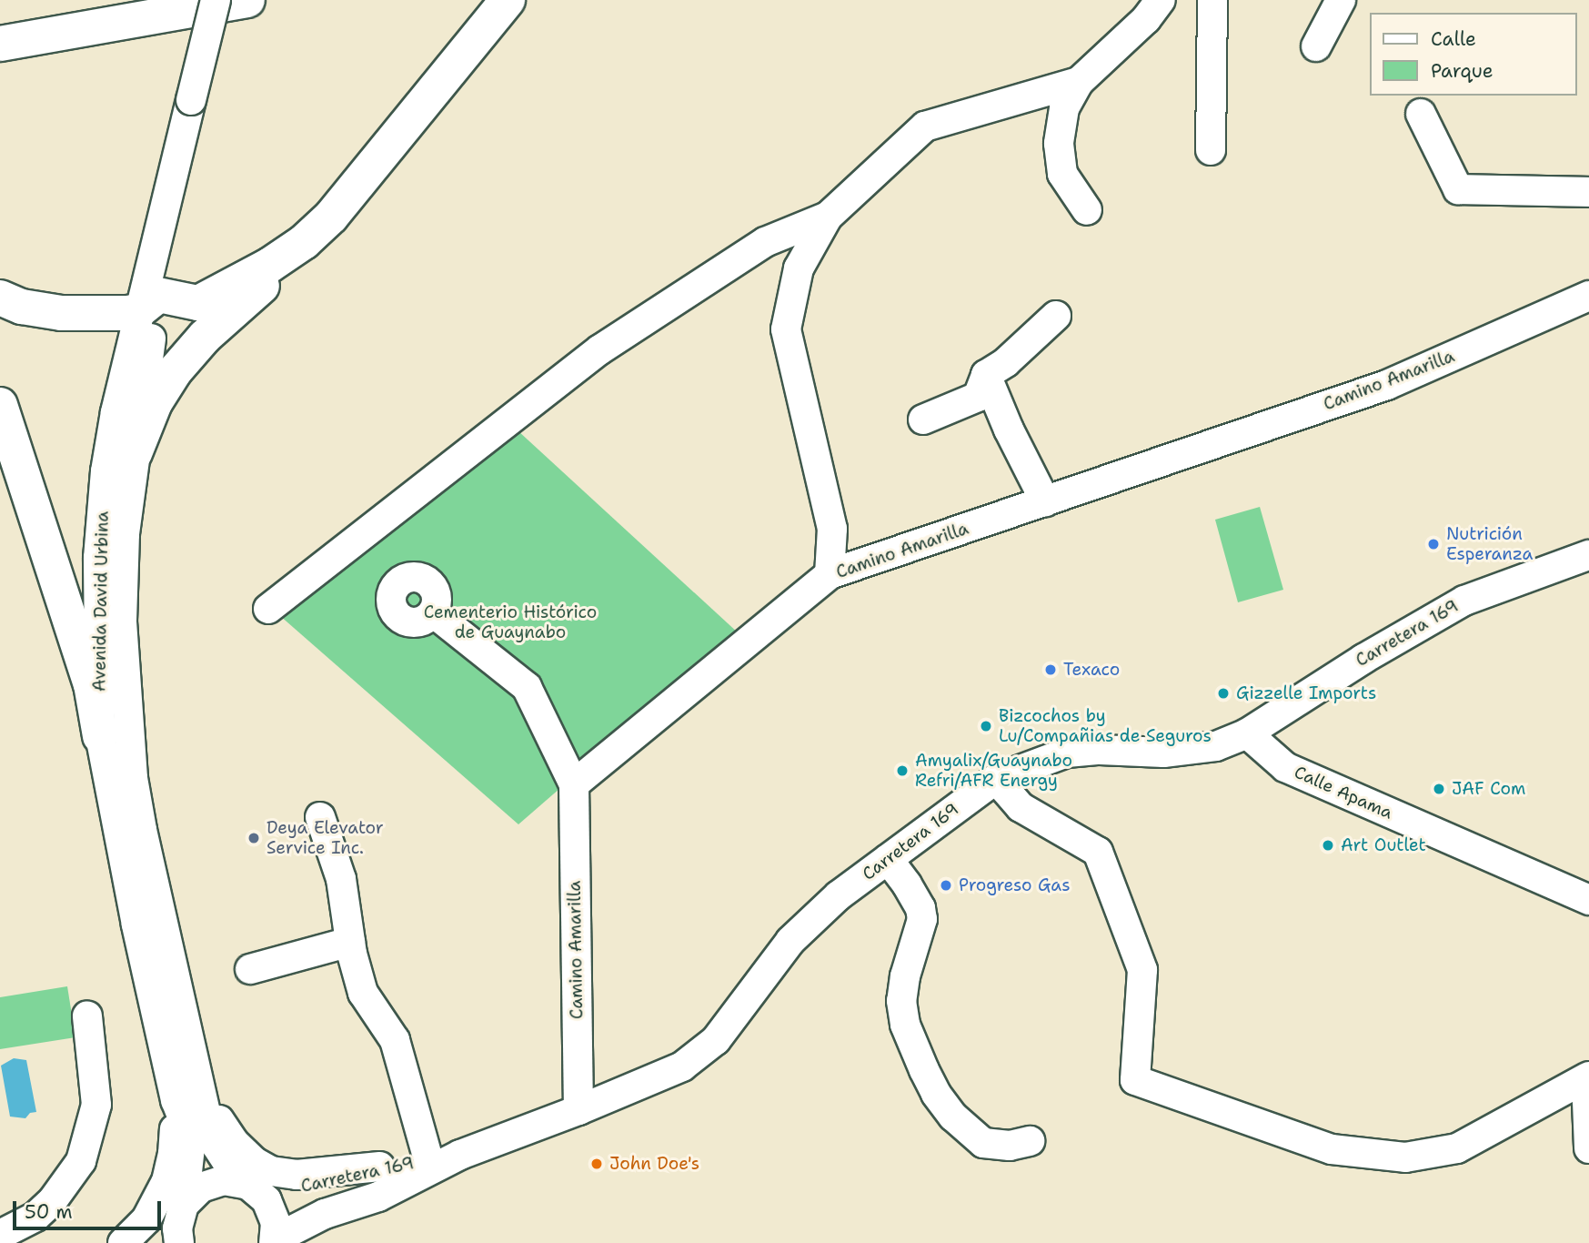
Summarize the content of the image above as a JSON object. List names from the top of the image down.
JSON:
{
  "streets": {
    "street": [
      "Camino Amarilla",
      "Avenida David Urbina",
      "Carretera 169",
      "Calle Apama"
    ]
  },
  "crossings": [
    ["Camino Amarilla", "Carretera 169"],
    ["Avenida David Urbina", "Carretera 169"],
    ["Carretera 169", "Calle Apama"]
  ],
  "parks": ["Cementerio Histórico de Guaynabo"],
  "places": [
    "Nutrición Esperanza",
    "Texaco",
    "Gizzelle Imports",
    "Bizcochos by Lu/Compañias de Seguros",
    "Amyalix/Guaynabo Refri/AFR Energy",
    "JAF Com",
    "Deya Elevator Service Inc.",
    "Art Outlet",
    "Progreso Gas",
    "John Doe's"
  ],
  "legend": ["Calle", "Parque"],
  "scale_bar": "50 m"
}
